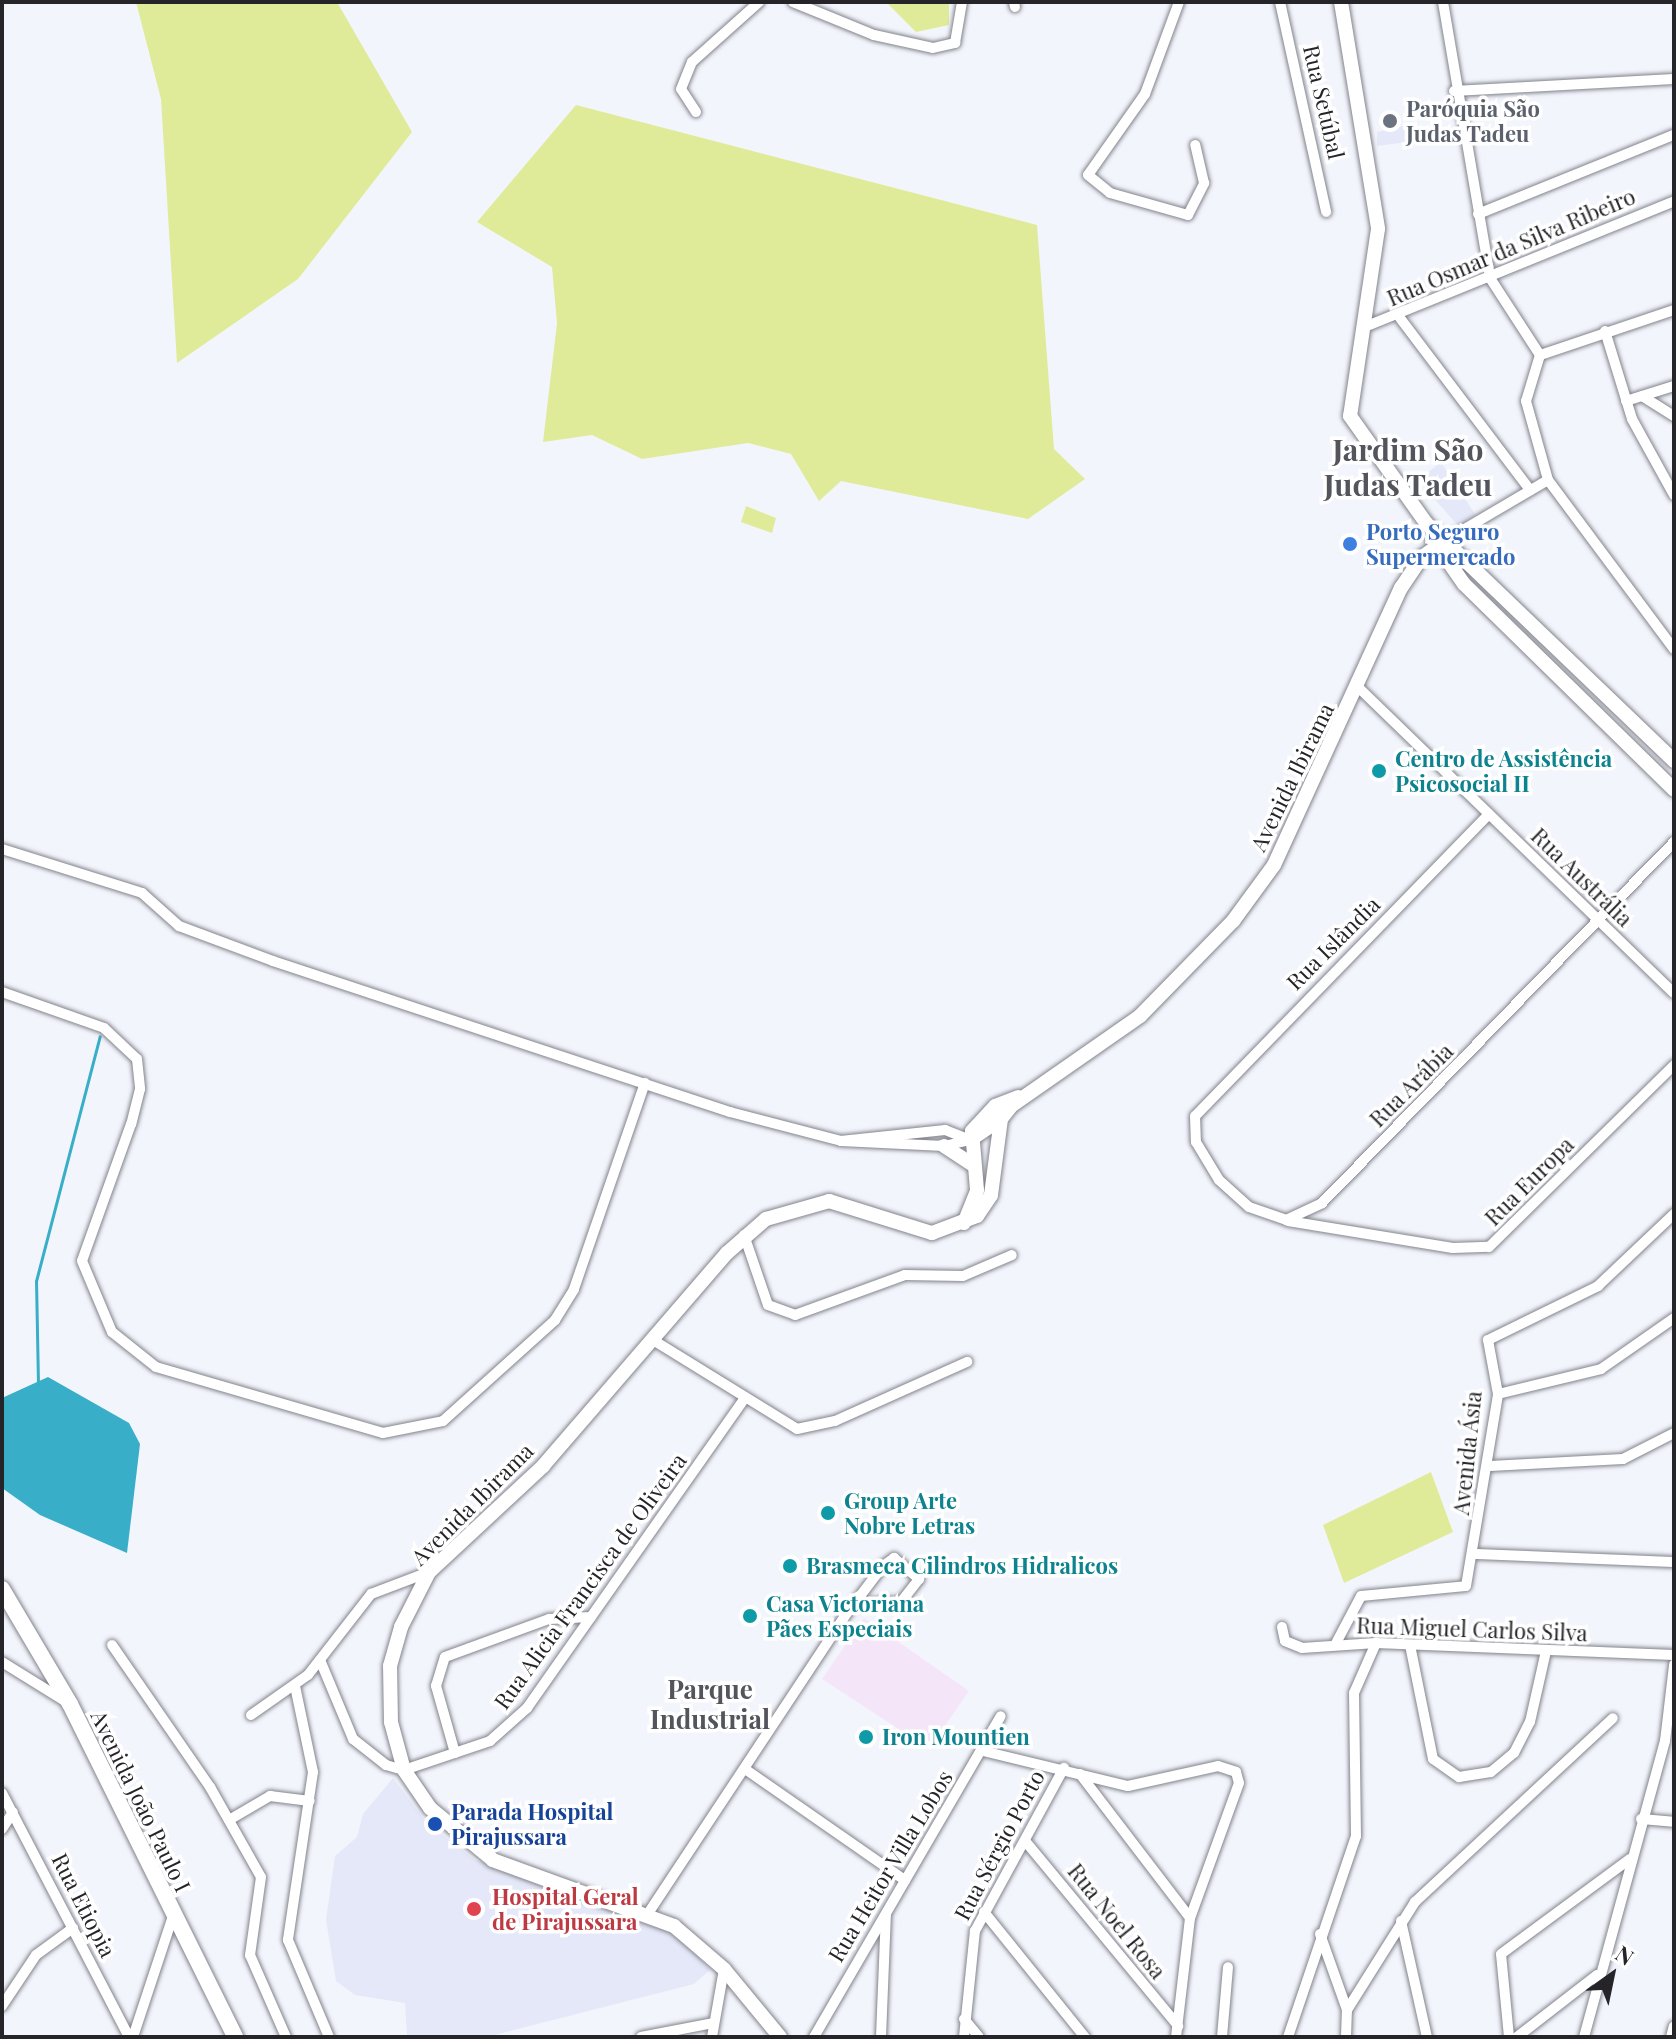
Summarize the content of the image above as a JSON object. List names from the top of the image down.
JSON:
{
  "streets": {
    "main road": ["Avenida Ibirama", "Avenida João Paulo I"],
    "street": [
      "Rua Setúbal",
      "Rua Osmar da Silva Ribeiro",
      "Rua Austrália",
      "Rua Islândia",
      "Rua Arábia",
      "Rua Europa",
      "Avenida Ásia",
      "Rua Alicia Francisca de Oliveira",
      "Rua Miguel Carlos Silva",
      "Rua Sérgio Porto",
      "Rua Heitor Villa Lobos",
      "Rua Etiopia",
      "Rua Noel Rosa"
    ]
  },
  "crossings": [
    ["Avenida Ibirama", "Rua Austrália"],
    ["Avenida Ibirama", "Rua Alicia Francisca de Oliveira"],
    ["Rua Austrália", "Rua Islândia"],
    ["Rua Austrália", "Rua Arábia"],
    ["Rua Islândia", "Rua Arábia"],
    ["Rua Islândia", "Rua Europa"],
    ["Rua Arábia", "Rua Europa"],
    ["Avenida Ásia", "Rua Miguel Carlos Silva"],
    ["Rua Sérgio Porto", "Rua Noel Rosa"]
  ],
  "districts": ["Jardim São Judas Tadeu", "Parque Industrial"],
  "places": [
    "Paróquia São Judas Tadeu",
    "Porto Seguro Supermercado",
    "Centro de Assistência Psicosocial II",
    "Group Arte Nobre Letras",
    "Brasmeca Cilindros Hidralicos",
    "Casa Victoriana Pães Especiais",
    "Iron Mountien",
    "Parada Hospital Pirajussara",
    "Hospital Geral de Pirajussara"
  ],
  "north": "top right"
}
